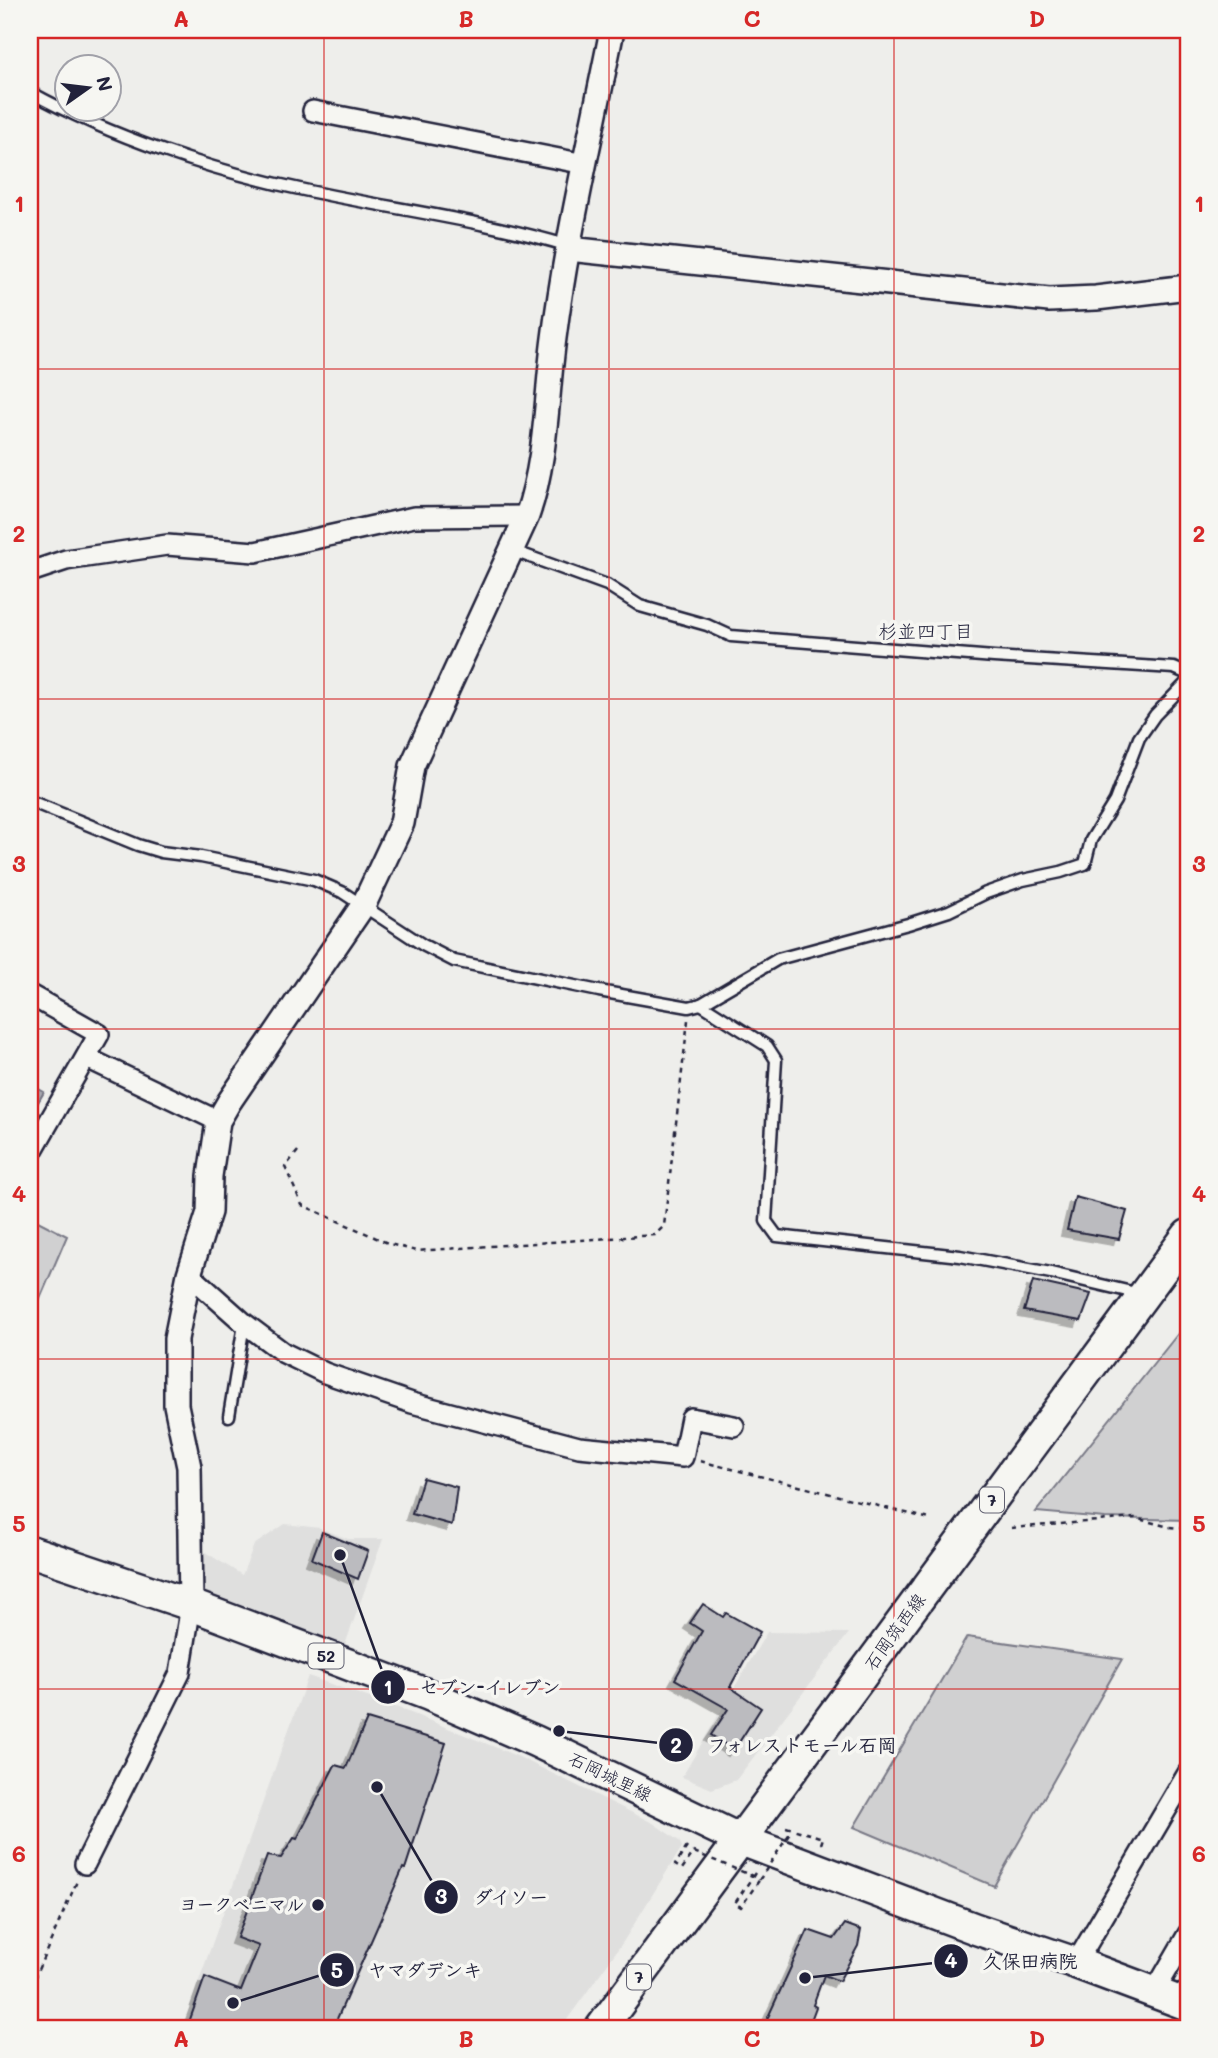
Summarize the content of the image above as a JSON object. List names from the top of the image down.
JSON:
{
  "streets": {
    "main road": [
      "7",
      "石岡筑西線",
      "52",
      "石岡城里線"
    ]
  },
  "crossings": [
    ["石岡筑西線", "石岡城里線"]
  ],
  "districts": ["杉並四丁目"],
  "places": [
    "セブン-イレブン",
    "フォレストモール石岡",
    "ダイソー",
    "ヨークベニマル",
    "久保田病院",
    "ヤマダデンキ"
  ],
  "north": "right",
  "grid": {
    "columns": [
      "A",
      "B",
      "C",
      "D"
    ],
    "rows": [
      "1",
      "2",
      "3",
      "4",
      "5",
      "6"
    ]
  }
}
